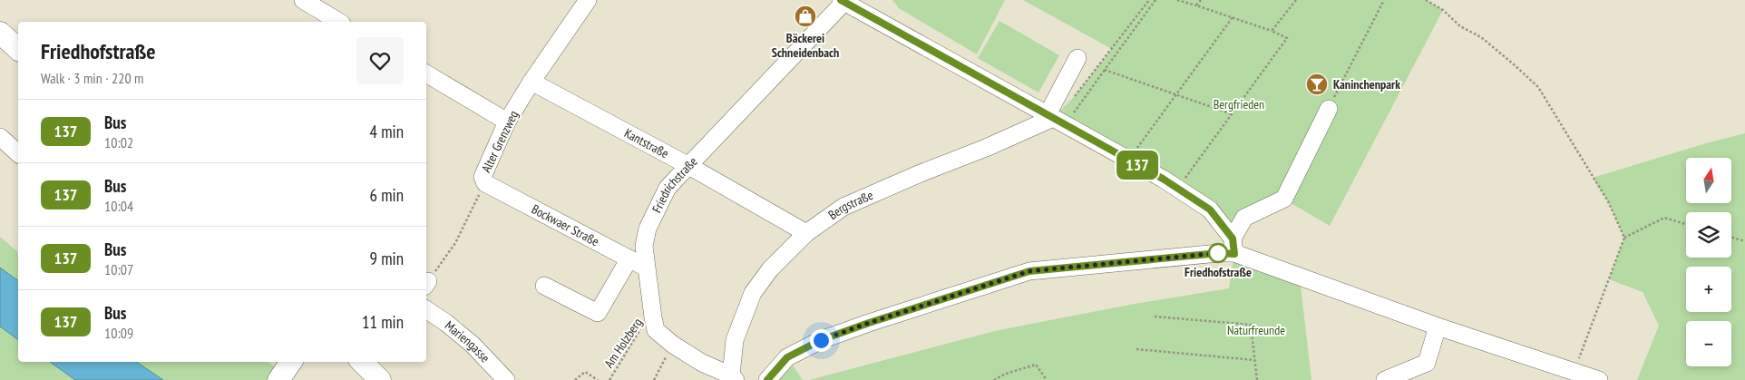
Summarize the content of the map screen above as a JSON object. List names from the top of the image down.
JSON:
{
  "streets": {
    "street": [
      "Alter Grenzweg",
      "Kantstraße",
      "Friedrichstraße",
      "Bergstraße",
      "Bockwaer Straße",
      "Mariengasse"
    ],
    "path": ["Am Holzberg"]
  },
  "crossings": [
    ["Alter Grenzweg", "Kantstraße"],
    ["Alter Grenzweg", "Bockwaer Straße"],
    ["Kantstraße", "Friedrichstraße"],
    ["Kantstraße", "Bergstraße"],
    ["Friedrichstraße", "Bergstraße"],
    ["Friedrichstraße", "Bockwaer Straße"],
    ["Friedrichstraße", "Am Holzberg"]
  ],
  "parks": ["Bergfrieden", "Naturfreunde"],
  "places": {
    "shop": ["Bäckerei Schneidenbach"],
    "bar": ["Kaninchenpark"],
    "other": ["Friedhofstraße"]
  },
  "lines": ["bus line 137"],
  "north": "top",
  "page": {
    "on_map": "137",
    "heading": ["Friedhofstraße", "Walk · 3 min · 220 m"],
    "list": [
      {
        "mark": "137",
        "name": "Bus",
        "note": "10:02",
        "value": "4 min"
      },
      {
        "mark": "137",
        "name": "Bus",
        "note": "10:04",
        "value": "6 min"
      },
      {
        "mark": "137",
        "name": "Bus",
        "note": "10:07",
        "value": "9 min"
      },
      {
        "mark": "137",
        "name": "Bus",
        "note": "10:09",
        "value": "11 min"
      }
    ],
    "map_buttons": ["+", "−"]
  }
}
